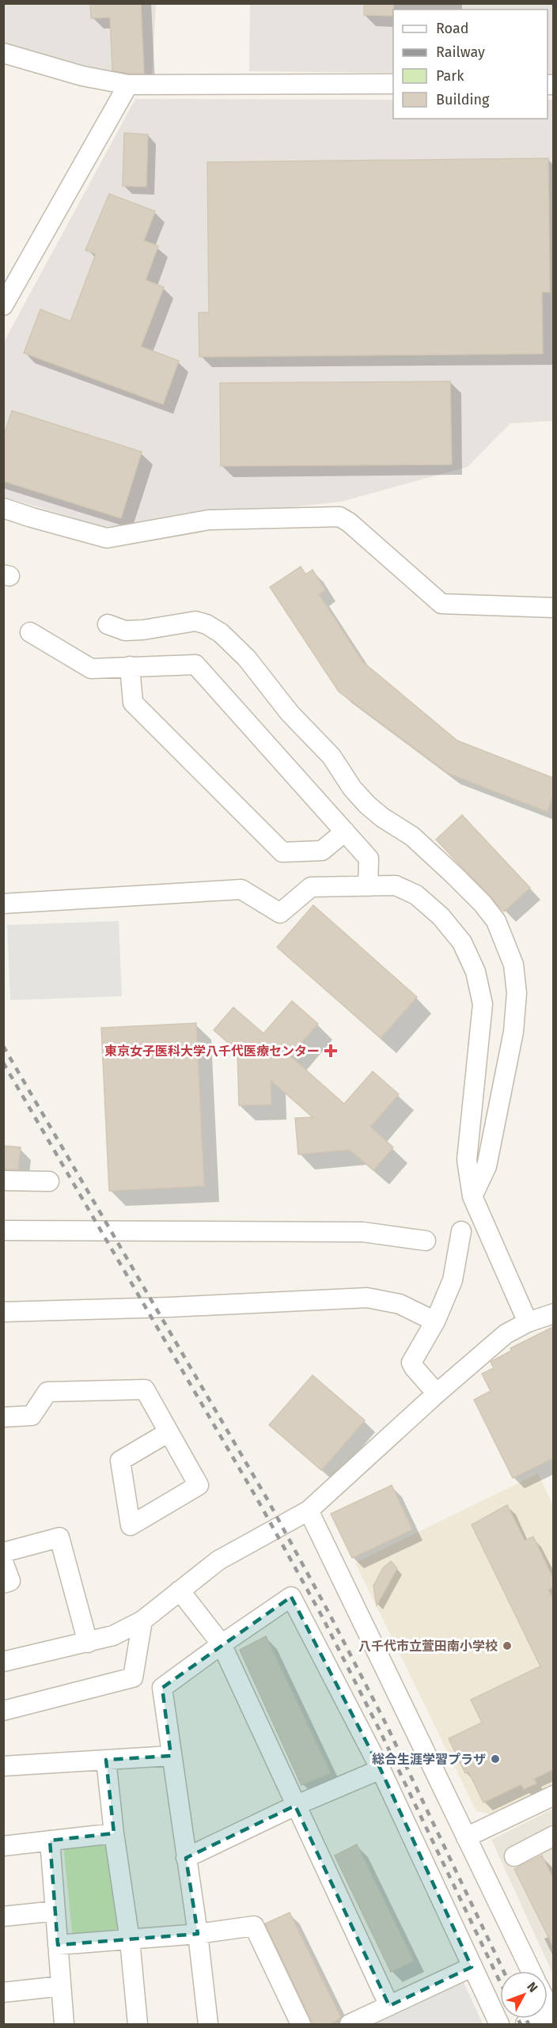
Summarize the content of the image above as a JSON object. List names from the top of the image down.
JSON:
{
  "places": {
    "health": ["東京女子医科大学八千代医療センター"],
    "other": ["八千代市立萱田南小学校", "総合生涯学習プラザ"]
  },
  "legend": [
    "Road",
    "Railway",
    "Park",
    "Building"
  ],
  "north": "top right"
}
